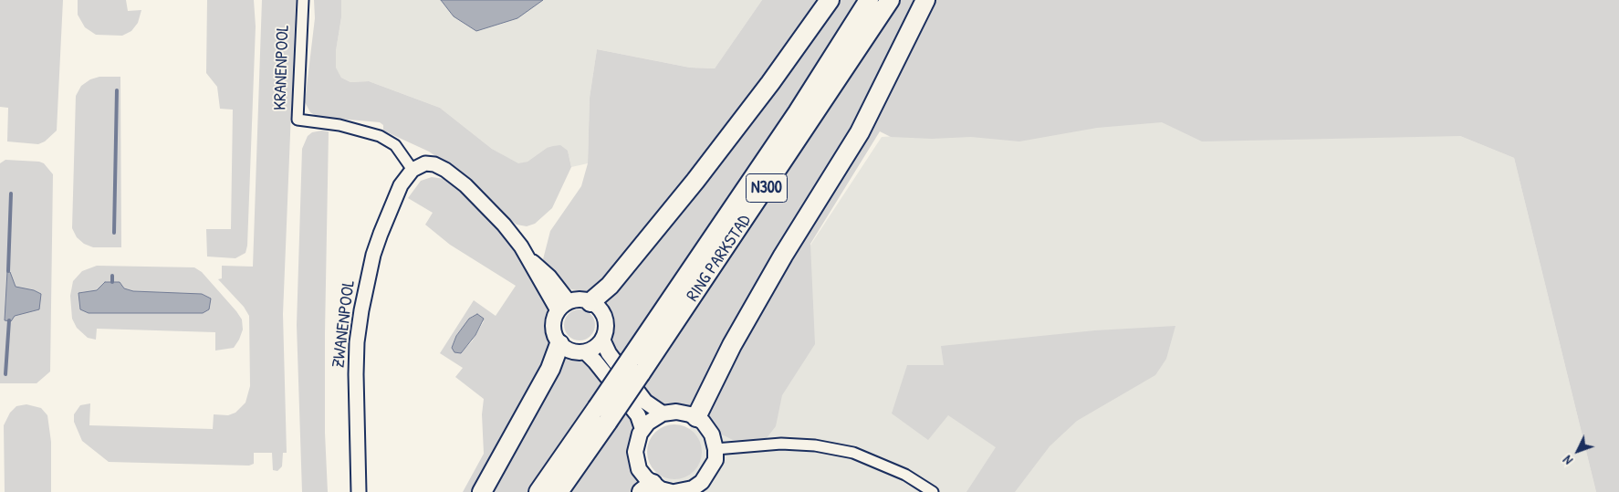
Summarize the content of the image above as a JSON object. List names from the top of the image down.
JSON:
{
  "streets": {
    "highway": ["N300", "RING PARKSTAD"],
    "street": ["KRANENPOOL", "ZWANENPOOL"]
  },
  "crossings": [
    ["KRANENPOOL", "ZWANENPOOL"]
  ],
  "north": "bottom left"
}
